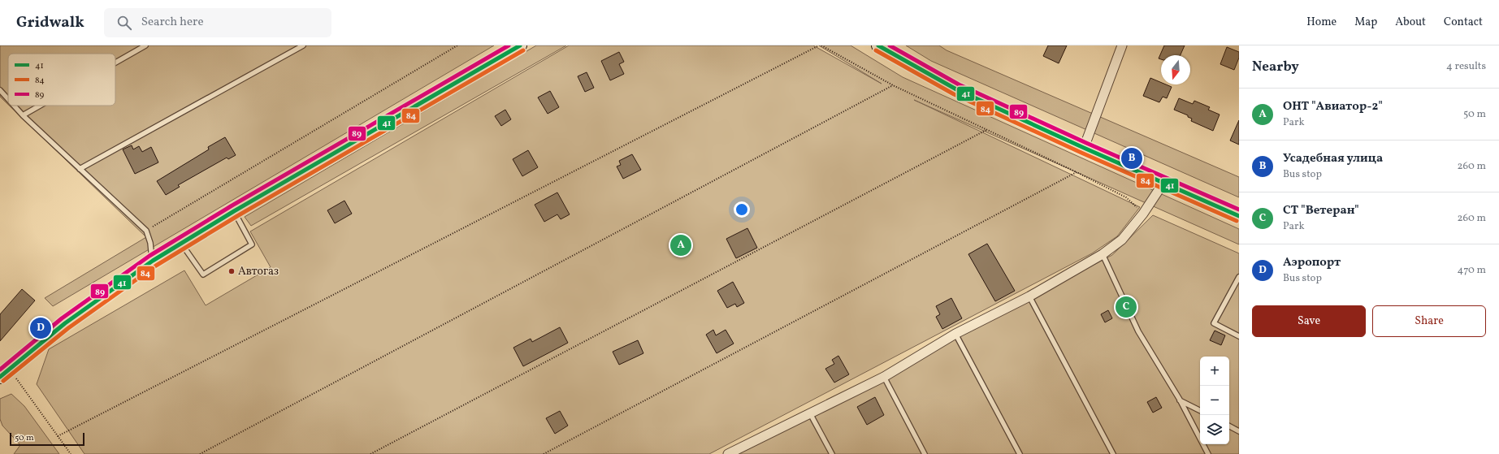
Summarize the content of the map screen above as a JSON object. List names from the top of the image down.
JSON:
{
  "places": ["Автогаз"],
  "lines": ["transit line 41", "transit line 89", "transit line 84"],
  "legend": ["41", "84", "89"],
  "scale_bar": "50 m",
  "north": "bottom",
  "page": {
    "header": "Gridwalk",
    "search": "Search here",
    "nav": [
      "Home",
      "Map",
      "About",
      "Contact"
    ],
    "heading": ["Nearby", "4 results"],
    "list": [
      {
        "mark": "A",
        "name": "ОНТ \"Авиатор-2\"",
        "note": "Park",
        "value": "50 m"
      },
      {
        "mark": "B",
        "name": "Усадебная улица",
        "note": "Bus stop",
        "value": "260 m"
      },
      {
        "mark": "C",
        "name": "СТ \"Ветеран\"",
        "note": "Park",
        "value": "260 m"
      },
      {
        "mark": "D",
        "name": "Аэропорт",
        "note": "Bus stop",
        "value": "470 m"
      }
    ],
    "pins": [
      "B",
      "A",
      "C",
      "D"
    ],
    "buttons": ["Save", "Share"],
    "map_buttons": ["+", "−"],
    "scale": "50 m"
  }
}
